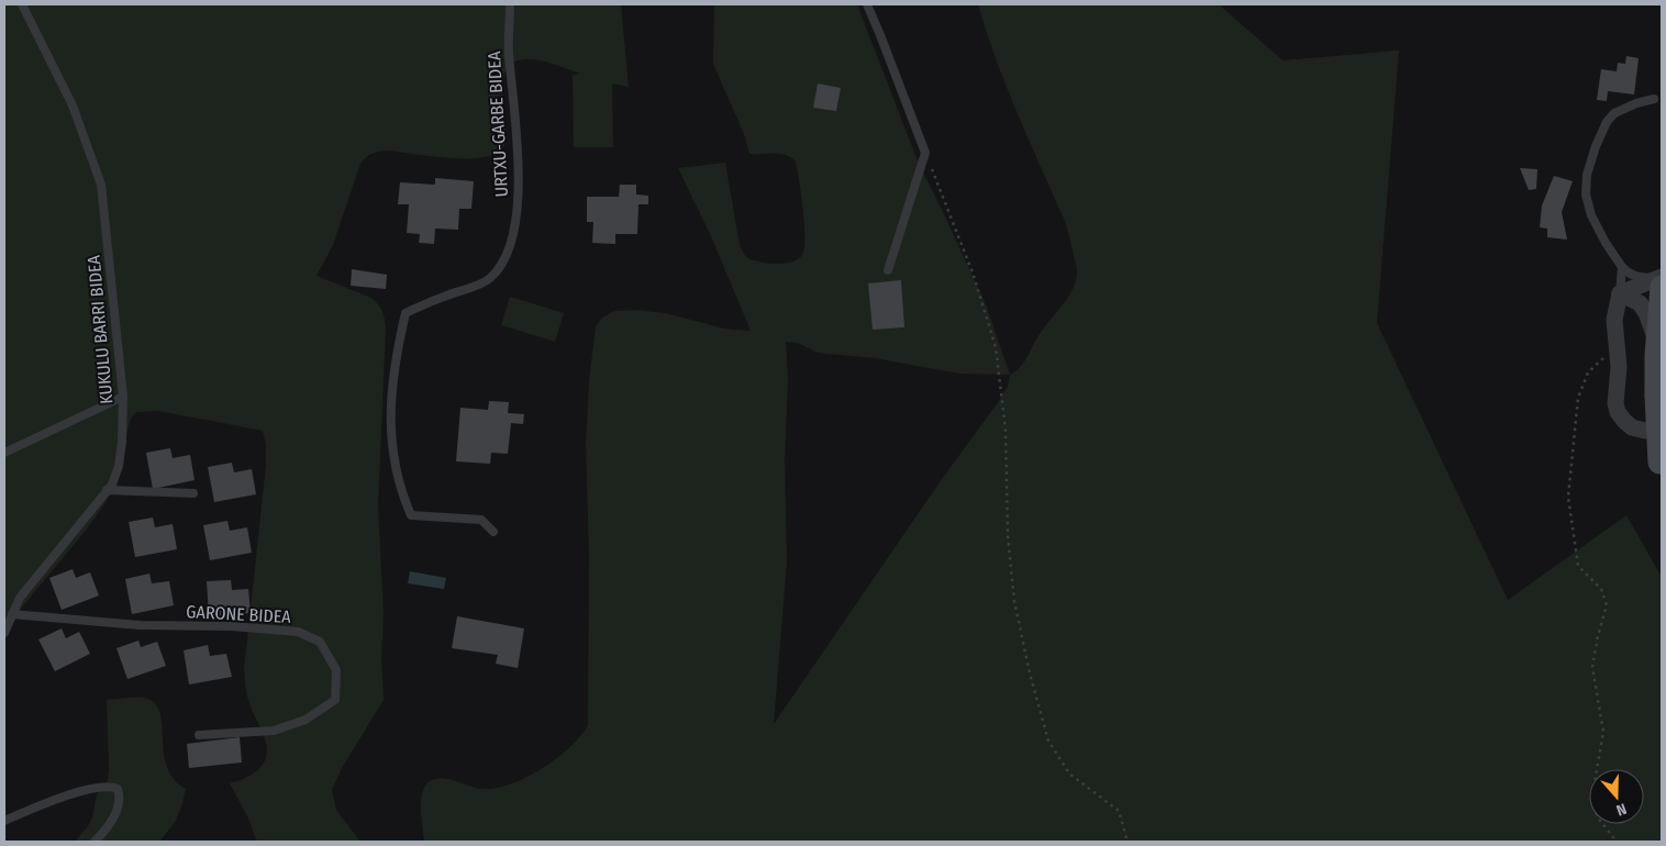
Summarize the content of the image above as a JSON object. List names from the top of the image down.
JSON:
{
  "streets": {
    "lane": ["URTXU-GARBE BIDEA", "KUKULU BARRI BIDEA", "GARONE BIDEA"]
  },
  "crossings": [
    ["KUKULU BARRI BIDEA", "GARONE BIDEA"]
  ],
  "north": "bottom"
}
